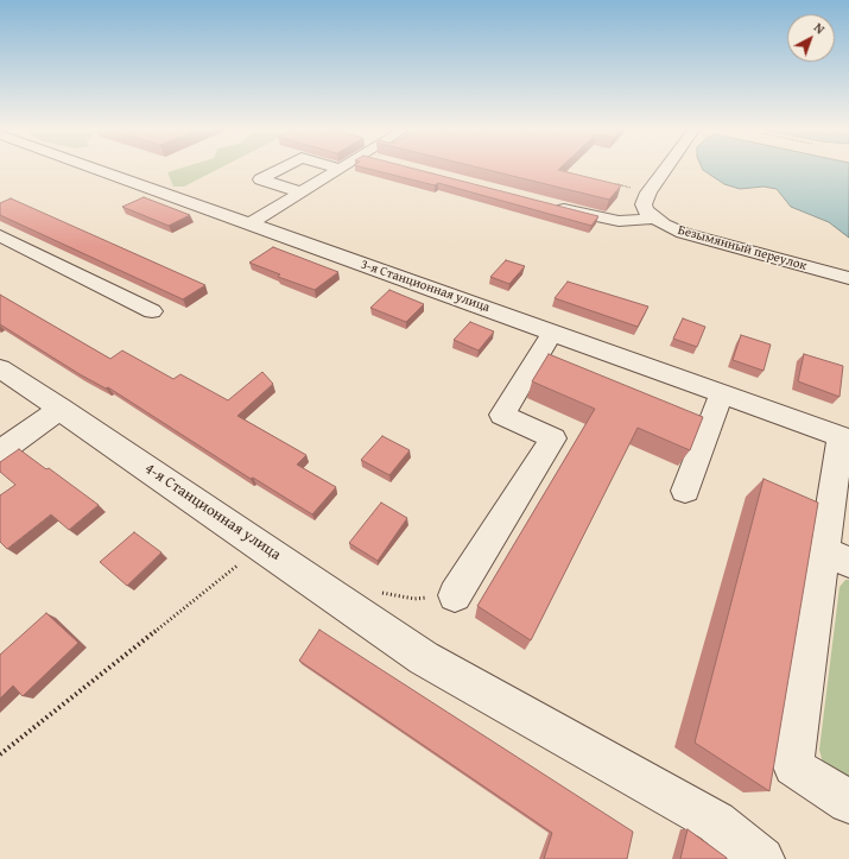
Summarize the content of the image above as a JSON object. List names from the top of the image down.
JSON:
{
  "streets": {
    "street": ["Безымянный переулок", "3-я Станционная улица", "4-я Станционная улица"]
  },
  "north": "top right"
}
